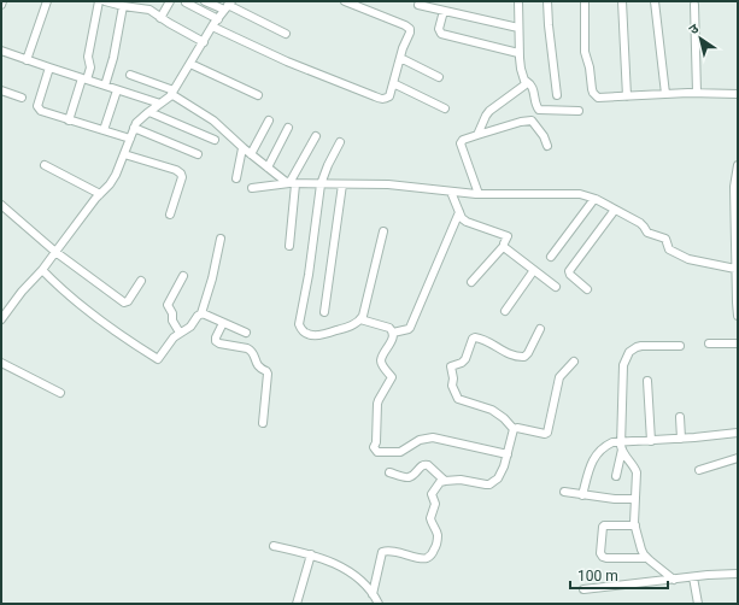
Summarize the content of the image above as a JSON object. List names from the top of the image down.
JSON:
{
  "scale_bar": "100 m",
  "north": "top left"
}
